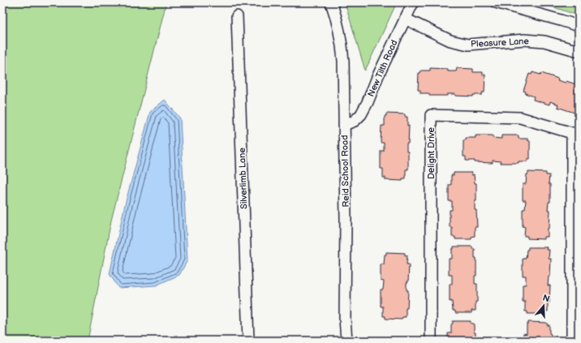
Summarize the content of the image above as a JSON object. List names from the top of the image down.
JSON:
{
  "streets": {
    "street": [
      "Pleasure Lane",
      "New Tilth Road",
      "Delight Drive",
      "Reid School Road",
      "Silverlimb Lane"
    ]
  },
  "crossings": [
    ["Pleasure Lane", "New Tilth Road"],
    ["New Tilth Road", "Reid School Road"]
  ],
  "north": "top"
}
